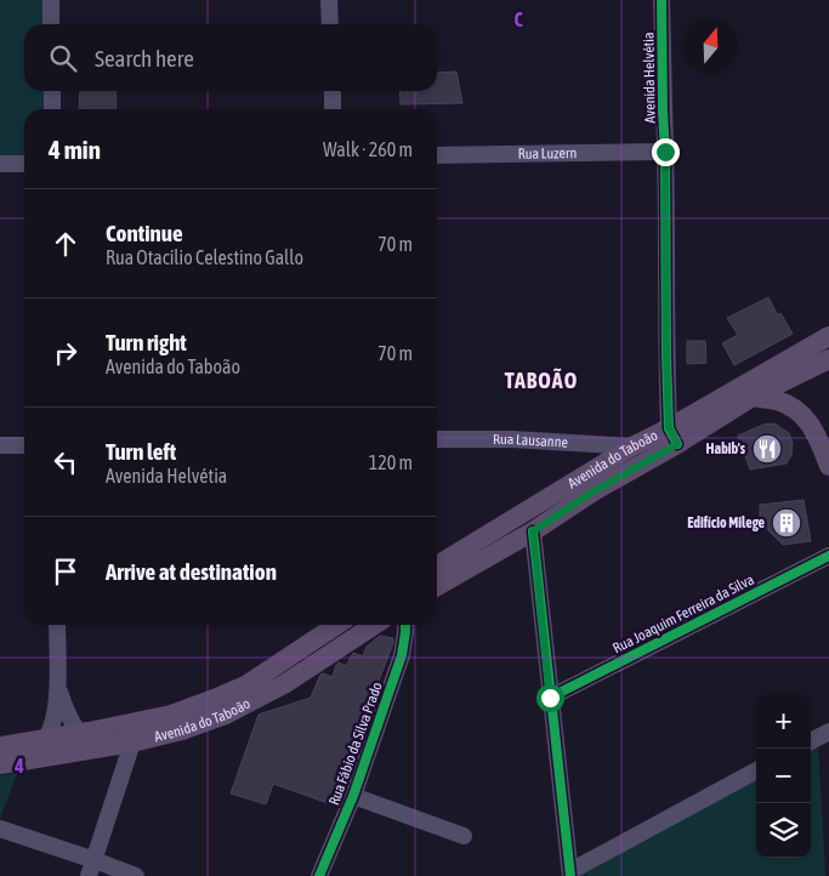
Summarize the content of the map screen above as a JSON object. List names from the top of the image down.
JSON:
{
  "streets": {
    "main road": ["Avenida do Taboão"],
    "street": [
      "Avenida Helvétia",
      "Rua Luzern",
      "Rua Lausanne",
      "Rua Joaquim Ferreira da Silva",
      "Rua Fábio da Silva Prado"
    ]
  },
  "crossings": [
    ["Avenida Helvétia", "Rua Luzern"],
    ["Avenida Helvétia", "Avenida do Taboão"],
    ["Rua Lausanne", "Avenida do Taboão"]
  ],
  "districts": ["TABOÃO"],
  "places": {
    "restaurant": ["Habib's"],
    "building": ["Edifício Milege"]
  },
  "north": "top",
  "page": {
    "search": "Search here",
    "heading": ["4 min", "Walk · 260 m"],
    "list": [
      ["Continue", "Rua Otacílio Celestino Gallo", "70 m"],
      ["Turn right", "Avenida do Taboão", "70 m"],
      ["Turn left", "Avenida Helvétia", "120 m"],
      "Arrive at destination"
    ],
    "map_buttons": ["+", "−"]
  },
  "grid": {
    "columns": ["C"],
    "rows": ["4"]
  }
}
